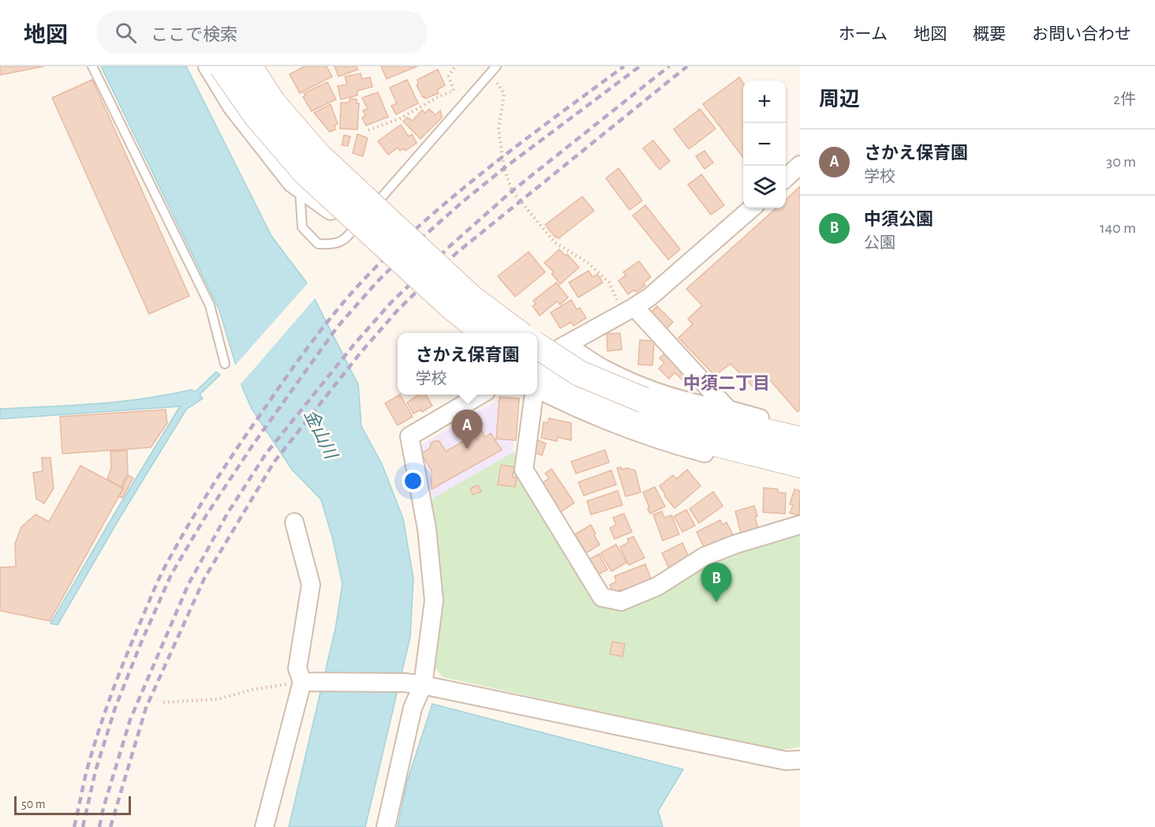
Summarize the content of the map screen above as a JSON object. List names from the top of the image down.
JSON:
{
  "districts": ["中須二丁目"],
  "water": ["金山川"],
  "scale_bar": "50 m",
  "page": {
    "header": "地図",
    "search": "ここで検索",
    "nav": [
      "ホーム",
      "地図",
      "概要",
      "お問い合わせ"
    ],
    "heading": ["周辺", "2件"],
    "map_buttons": ["+", "−"],
    "list": [
      {
        "mark": "A",
        "name": "さかえ保育園",
        "note": "学校",
        "value": "30 m"
      },
      {
        "mark": "B",
        "name": "中須公園",
        "note": "公園",
        "value": "140 m"
      }
    ],
    "popup": ["さかえ保育園", "学校"],
    "pins": ["A", "B"],
    "scale": "50 m"
  }
}
